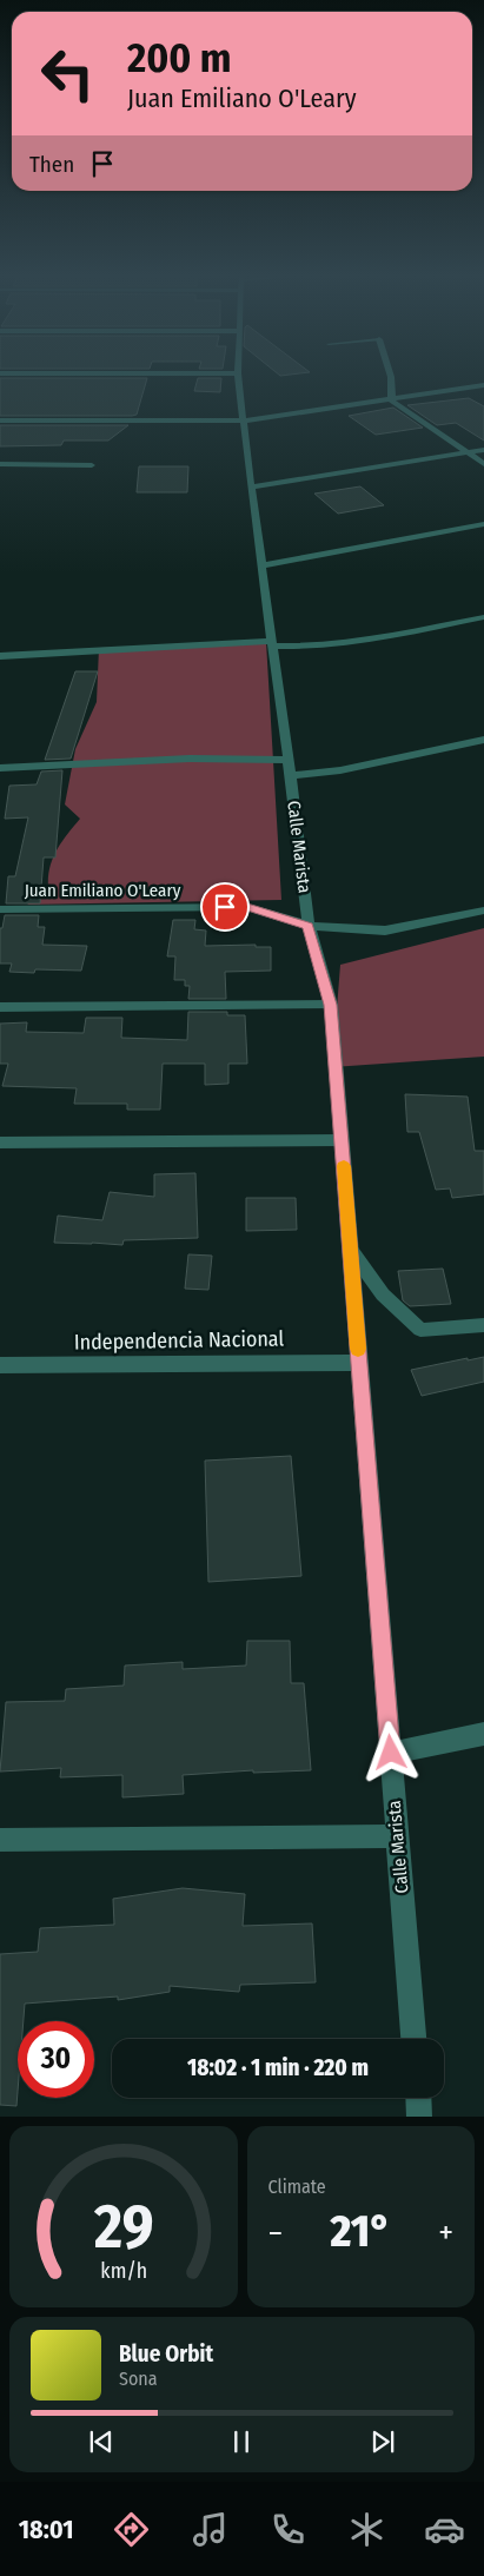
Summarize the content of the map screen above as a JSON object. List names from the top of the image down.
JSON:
{
  "streets": {
    "street": ["Calle Marista", "Juan Emiliano O'Leary", "Independencia Nacional"]
  },
  "crossings": [
    ["Calle Marista", "Juan Emiliano O'Leary"],
    ["Calle Marista", "Independencia Nacional"]
  ],
  "page": {
    "turn": ["200 m", "Juan Emiliano O'Leary"],
    "then": "Then",
    "limit": "30",
    "trip": "18:02 · 1 min · 220 m",
    "tile": "Climate",
    "heat": ["−", "21°", "+"],
    "song": ["Blue Orbit", "Sona"],
    "tabs": "18:01",
    "gauge": ["29", "km/h"]
  }
}
